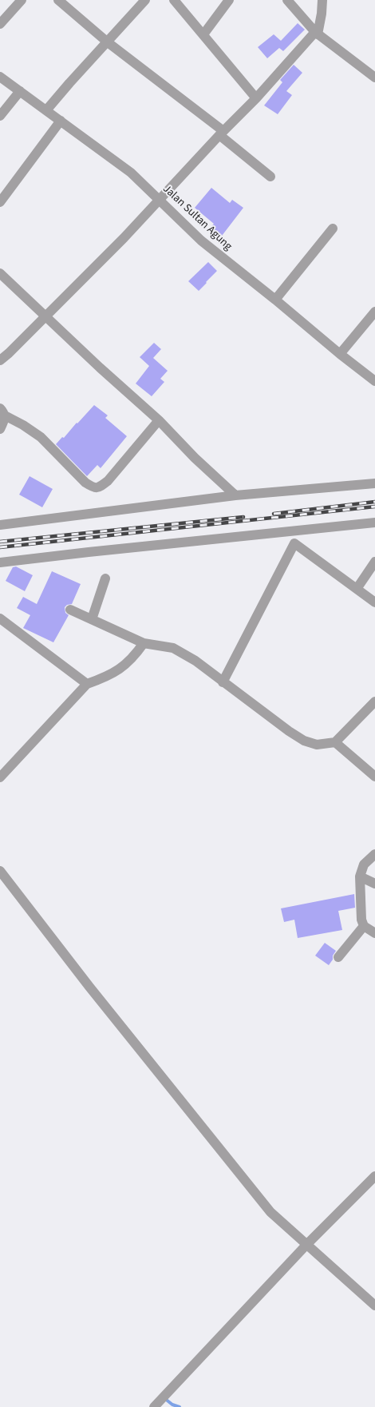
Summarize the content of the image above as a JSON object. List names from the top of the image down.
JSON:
{
  "streets": {
    "street": ["Jalan Sultan Agung"]
  }
}
